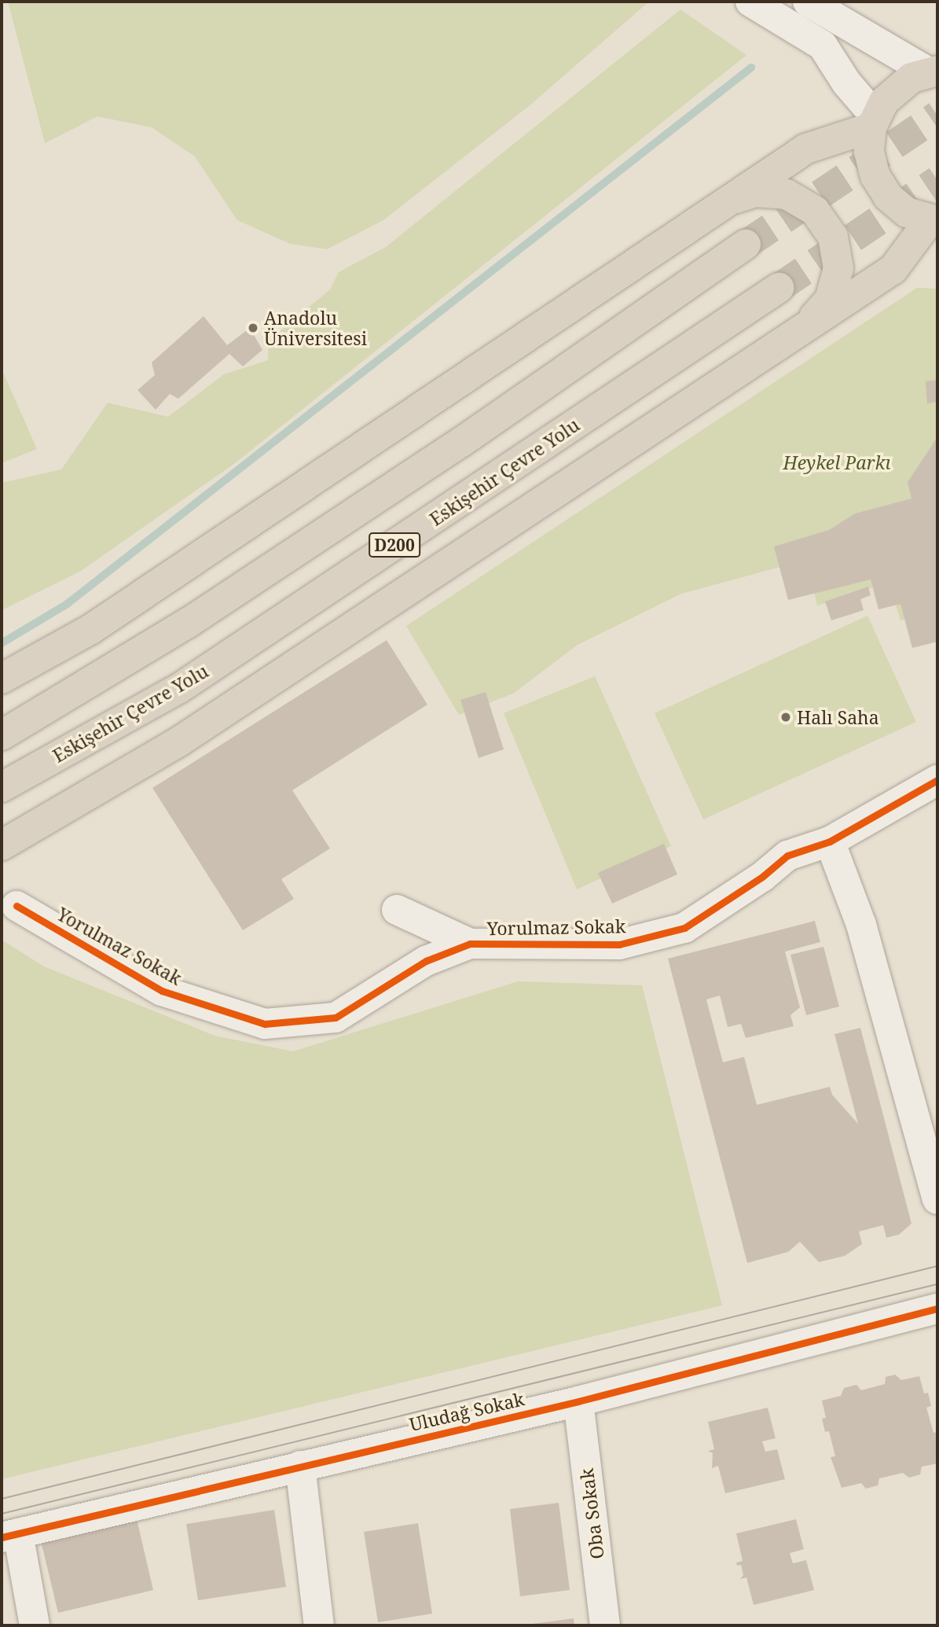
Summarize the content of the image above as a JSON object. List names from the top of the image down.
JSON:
{
  "streets": {
    "highway": ["Eskişehir Çevre Yolu", "D200"],
    "street": ["Yorulmaz Sokak", "Uludağ Sokak", "Oba Sokak"]
  },
  "crossings": [
    ["Uludağ Sokak", "Oba Sokak"]
  ],
  "parks": ["Heykel Parkı"],
  "places": ["Anadolu Üniversitesi", "Halı Saha"]
}
